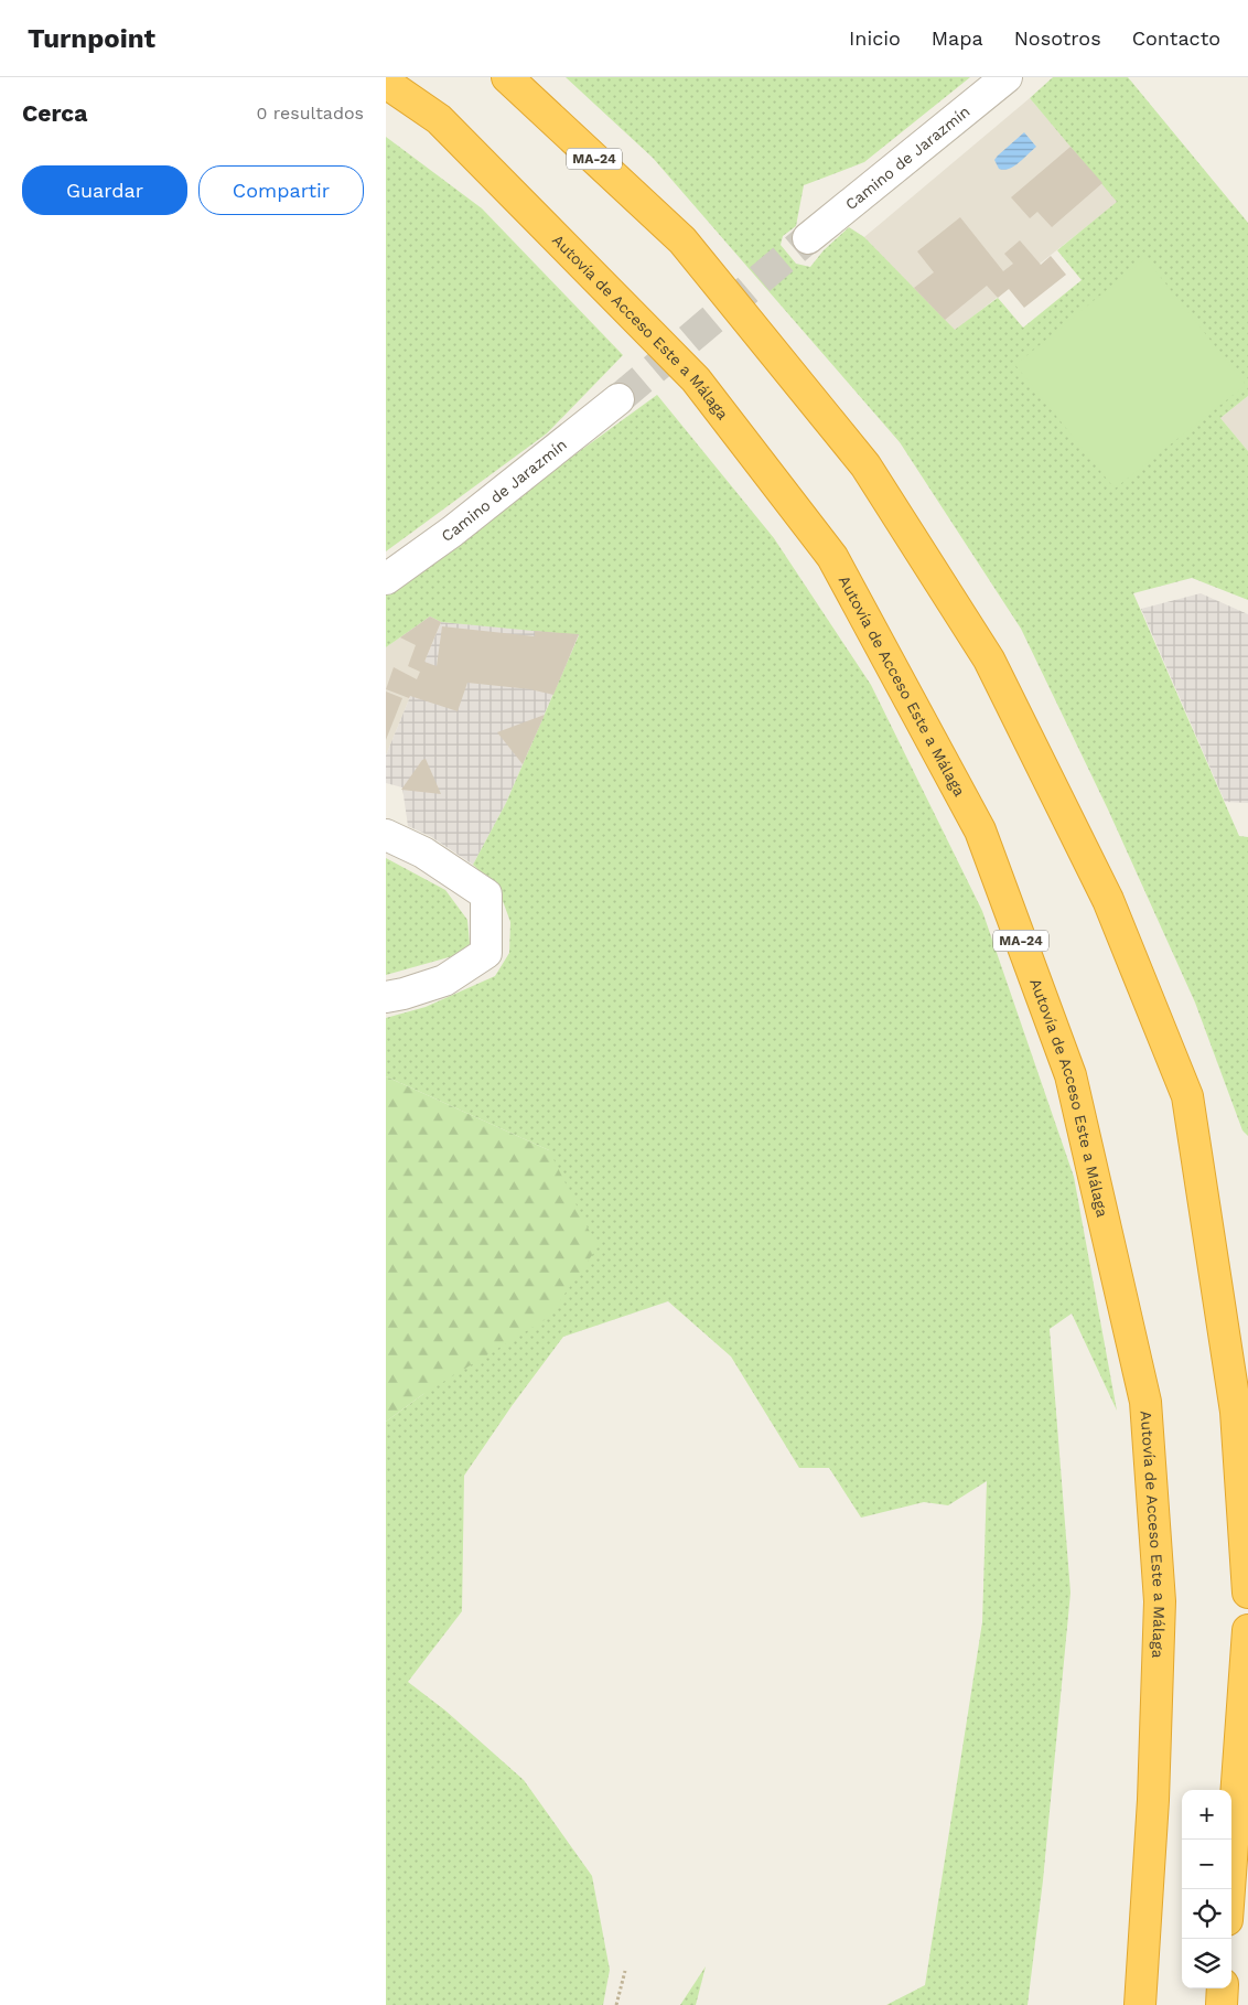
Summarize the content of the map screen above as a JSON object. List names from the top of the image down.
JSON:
{
  "streets": {
    "highway": ["MA-24", "Autovía de Acceso Este a Málaga"],
    "street": ["Camino de Jarazmín"]
  },
  "page": {
    "header": "Turnpoint",
    "nav": [
      "Inicio",
      "Mapa",
      "Nosotros",
      "Contacto"
    ],
    "heading": ["Cerca", "0 resultados"],
    "buttons": ["Guardar", "Compartir"],
    "map_buttons": ["+", "−"]
  }
}
